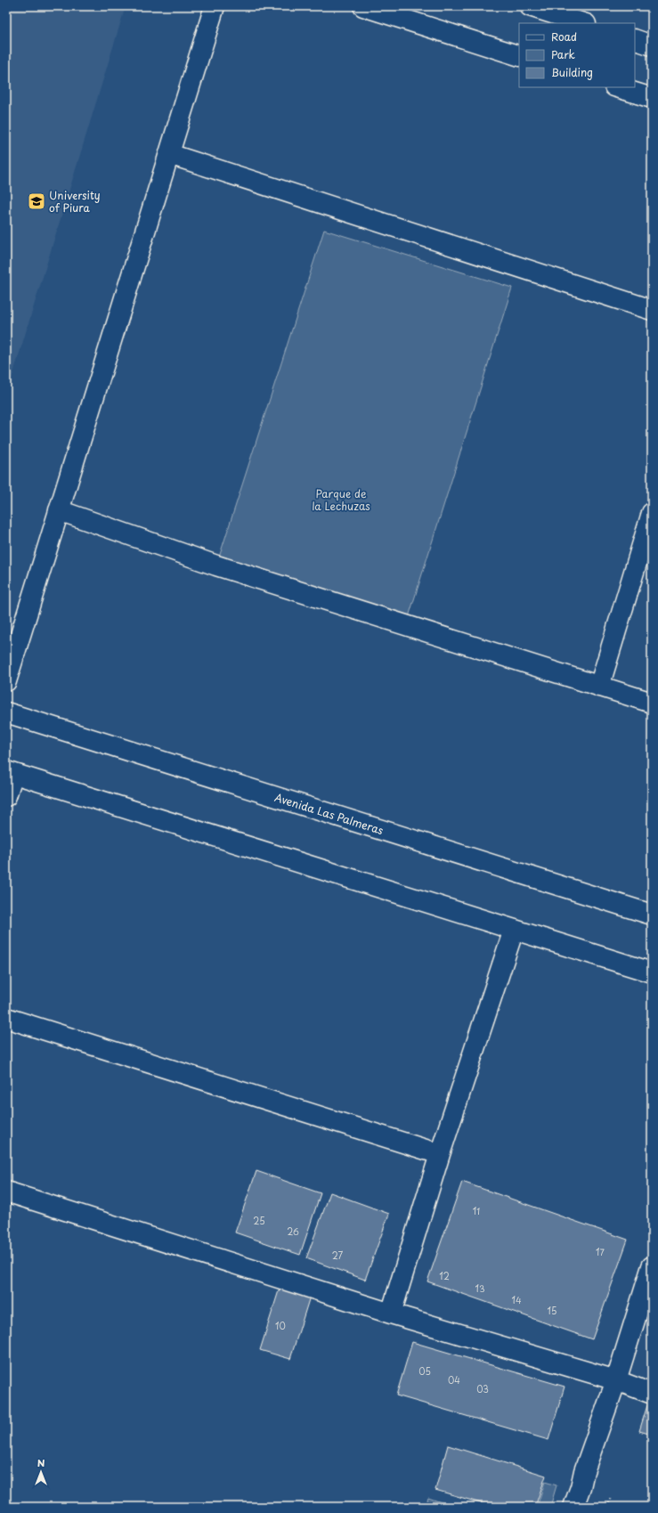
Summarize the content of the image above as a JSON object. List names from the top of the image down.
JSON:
{
  "streets": {
    "street": ["Avenida Las Palmeras"]
  },
  "parks": ["Parque de la Lechuzas"],
  "places": {
    "school or university": ["University of Piura"]
  },
  "house_numbers": [
    "11",
    "25",
    "26",
    "17",
    "27",
    "12",
    "13",
    "14",
    "15",
    "10",
    "05",
    "04",
    "03"
  ],
  "legend": ["Road", "Park", "Building"],
  "north": "top"
}
